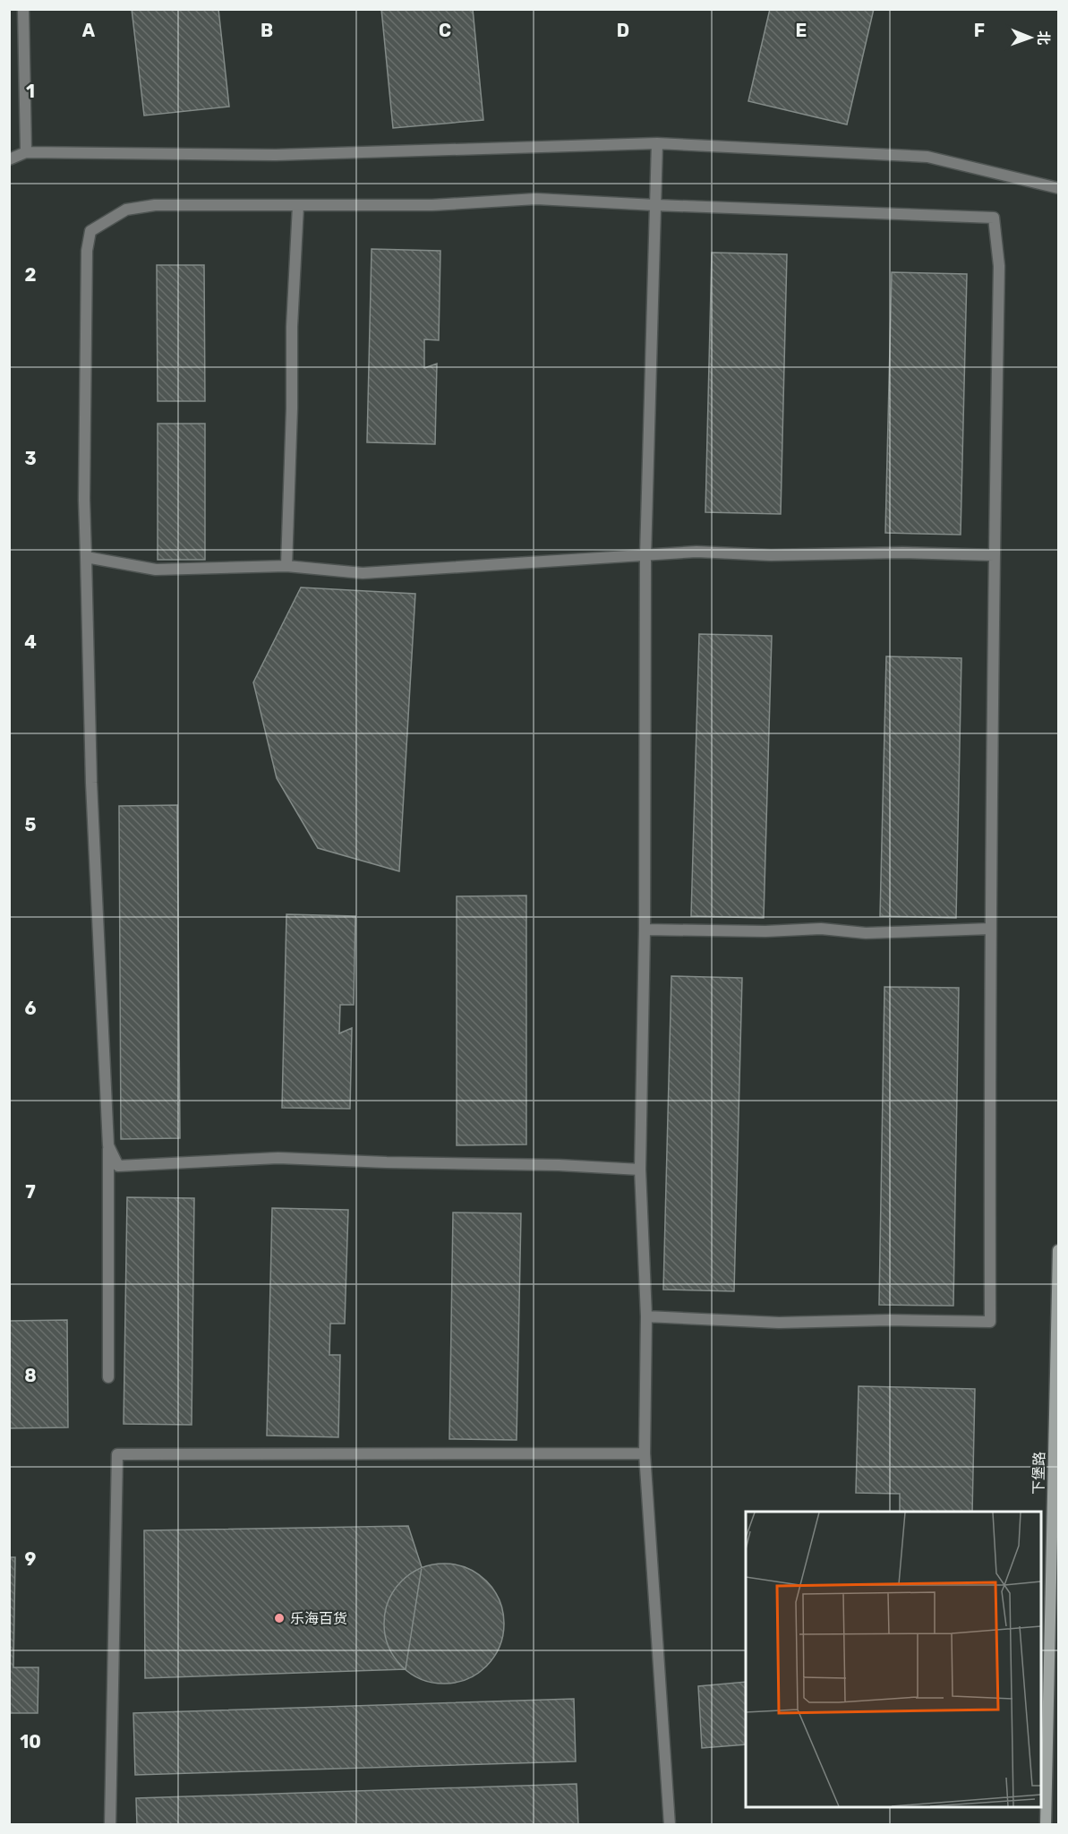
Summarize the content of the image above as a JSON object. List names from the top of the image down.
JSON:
{
  "streets": {
    "street": ["下堡路"]
  },
  "places": ["乐海百货"],
  "north": "right",
  "grid": {
    "columns": [
      "A",
      "B",
      "C",
      "D",
      "E",
      "F"
    ],
    "rows": [
      "1",
      "2",
      "3",
      "4",
      "5",
      "6",
      "7",
      "8",
      "9",
      "10"
    ]
  }
}
